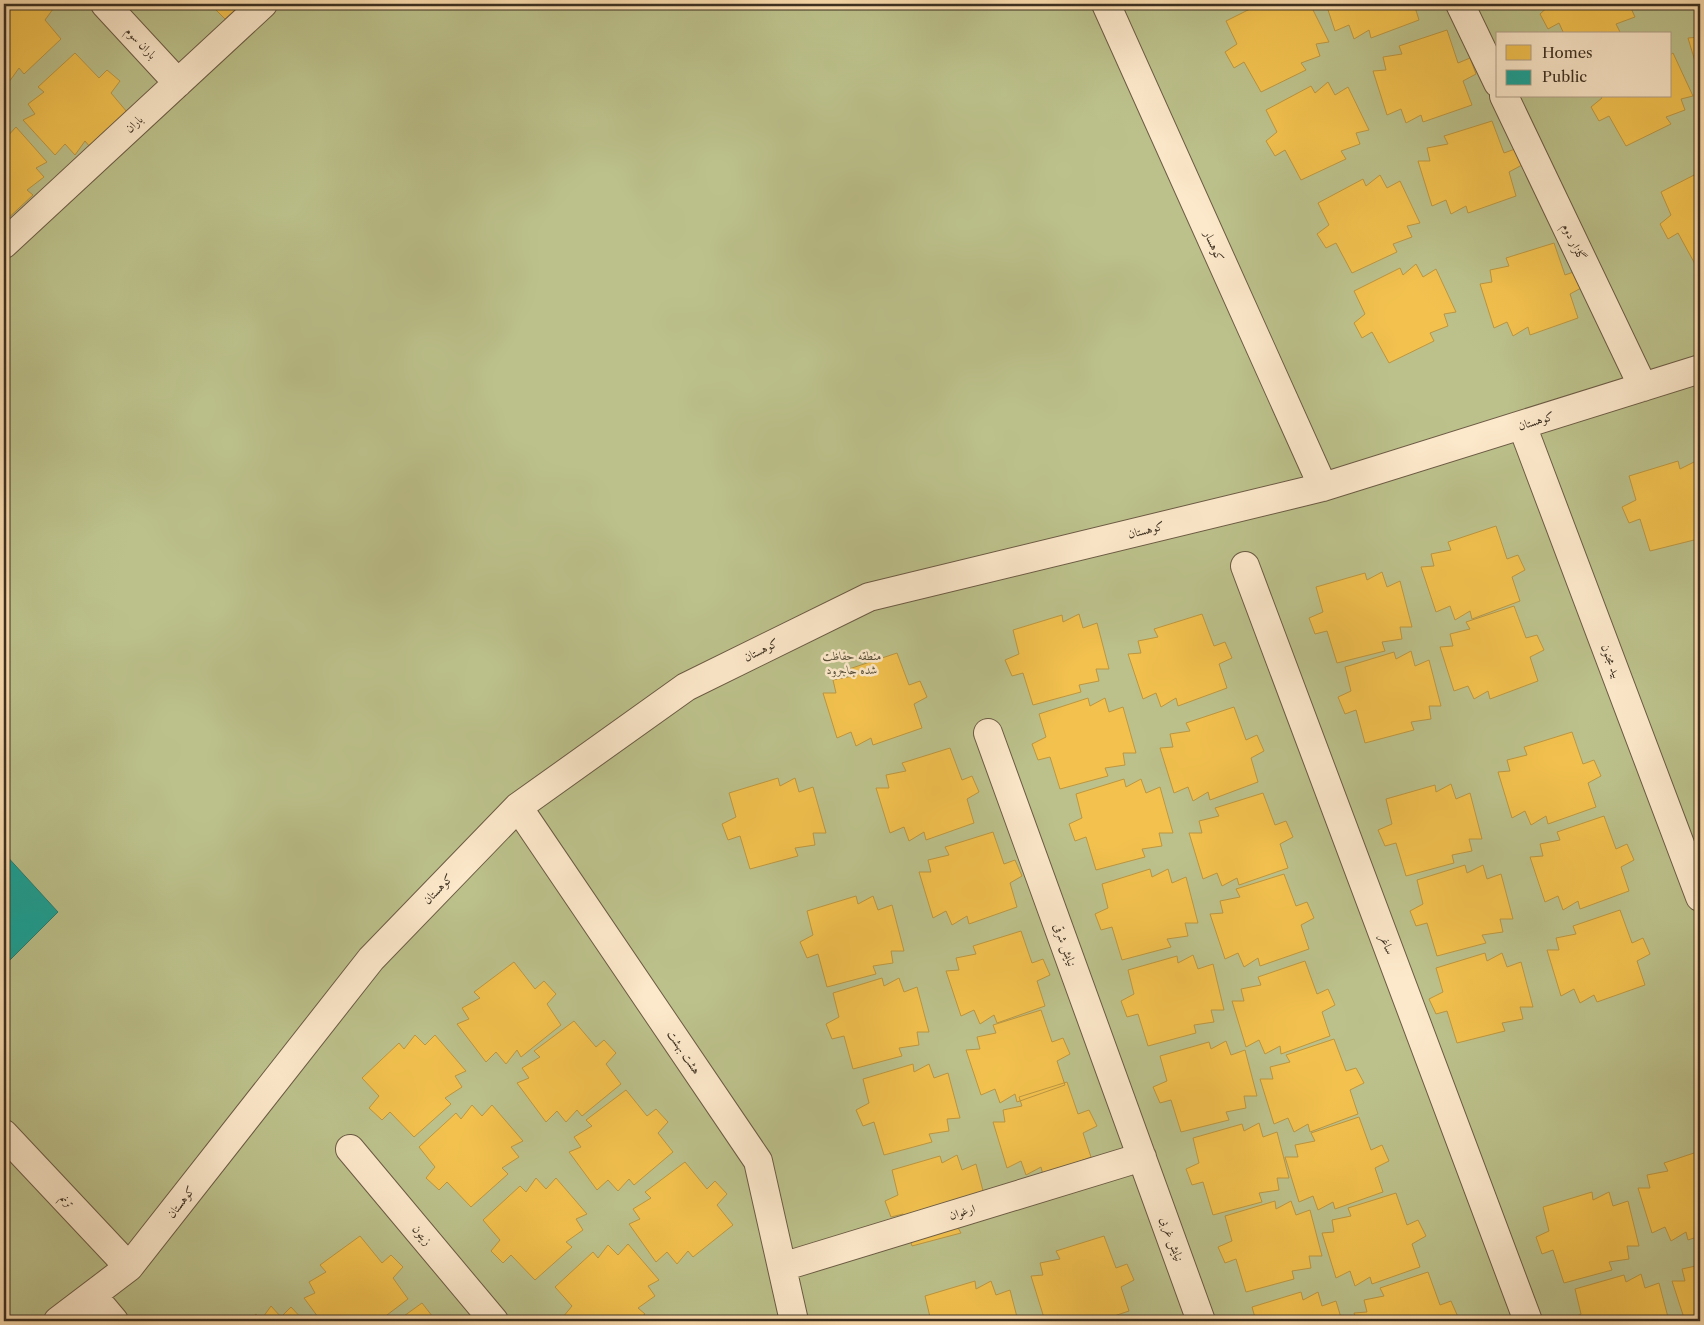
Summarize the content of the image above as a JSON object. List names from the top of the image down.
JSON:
{
  "streets": {
    "street": [
      "باران سوم",
      "باران",
      "گلزار دوم",
      "کوهسار",
      "کوهستان",
      "بید مجنون",
      "ساغر",
      "نیایش شرقی",
      "هشت بهشت",
      "ترنم",
      "ارغوان",
      "زیتون",
      "نیایش غربی"
    ]
  },
  "crossings": [
    ["باران سوم", "باران"],
    ["گلزار دوم", "کوهستان"],
    ["کوهسار", "کوهستان"],
    ["کوهستان", "بید مجنون"],
    ["کوهستان", "هشت بهشت"],
    ["کوهستان", "ترنم"],
    ["نیایش شرقی", "ارغوان"],
    ["نیایش شرقی", "نیایش غربی"],
    ["هشت بهشت", "ارغوان"],
    ["ارغوان", "نیایش غربی"]
  ],
  "parks": ["منطقه حفاظت شده جاجرود"],
  "legend": ["Homes", "Public"]
}
